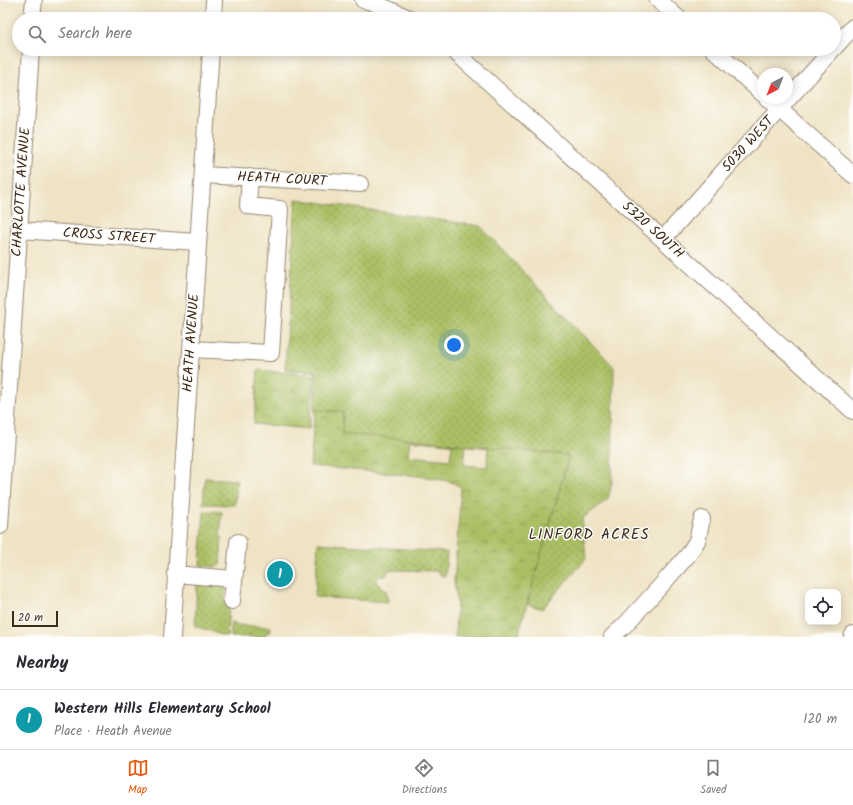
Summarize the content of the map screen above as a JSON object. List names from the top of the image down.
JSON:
{
  "streets": {
    "street": [
      "5030 WEST",
      "HEATH COURT",
      "CHARLOTTE AVENUE",
      "5320 SOUTH",
      "CROSS STREET",
      "HEATH AVENUE"
    ]
  },
  "crossings": [
    ["5030 WEST", "5320 SOUTH"],
    ["HEATH COURT", "HEATH AVENUE"],
    ["CHARLOTTE AVENUE", "CROSS STREET"],
    ["CROSS STREET", "HEATH AVENUE"]
  ],
  "districts": ["LINFORD ACRES"],
  "scale_bar": "20 m",
  "north": "bottom left",
  "page": {
    "search": "Search here",
    "pins": "1",
    "scale": "20 m",
    "heading": "Nearby",
    "list": [
      {
        "mark": "1",
        "name": "Western Hills Elementary School",
        "note": "Place · Heath Avenue",
        "value": "120 m"
      }
    ],
    "nav": ["Map", "Directions", "Saved"]
  }
}
